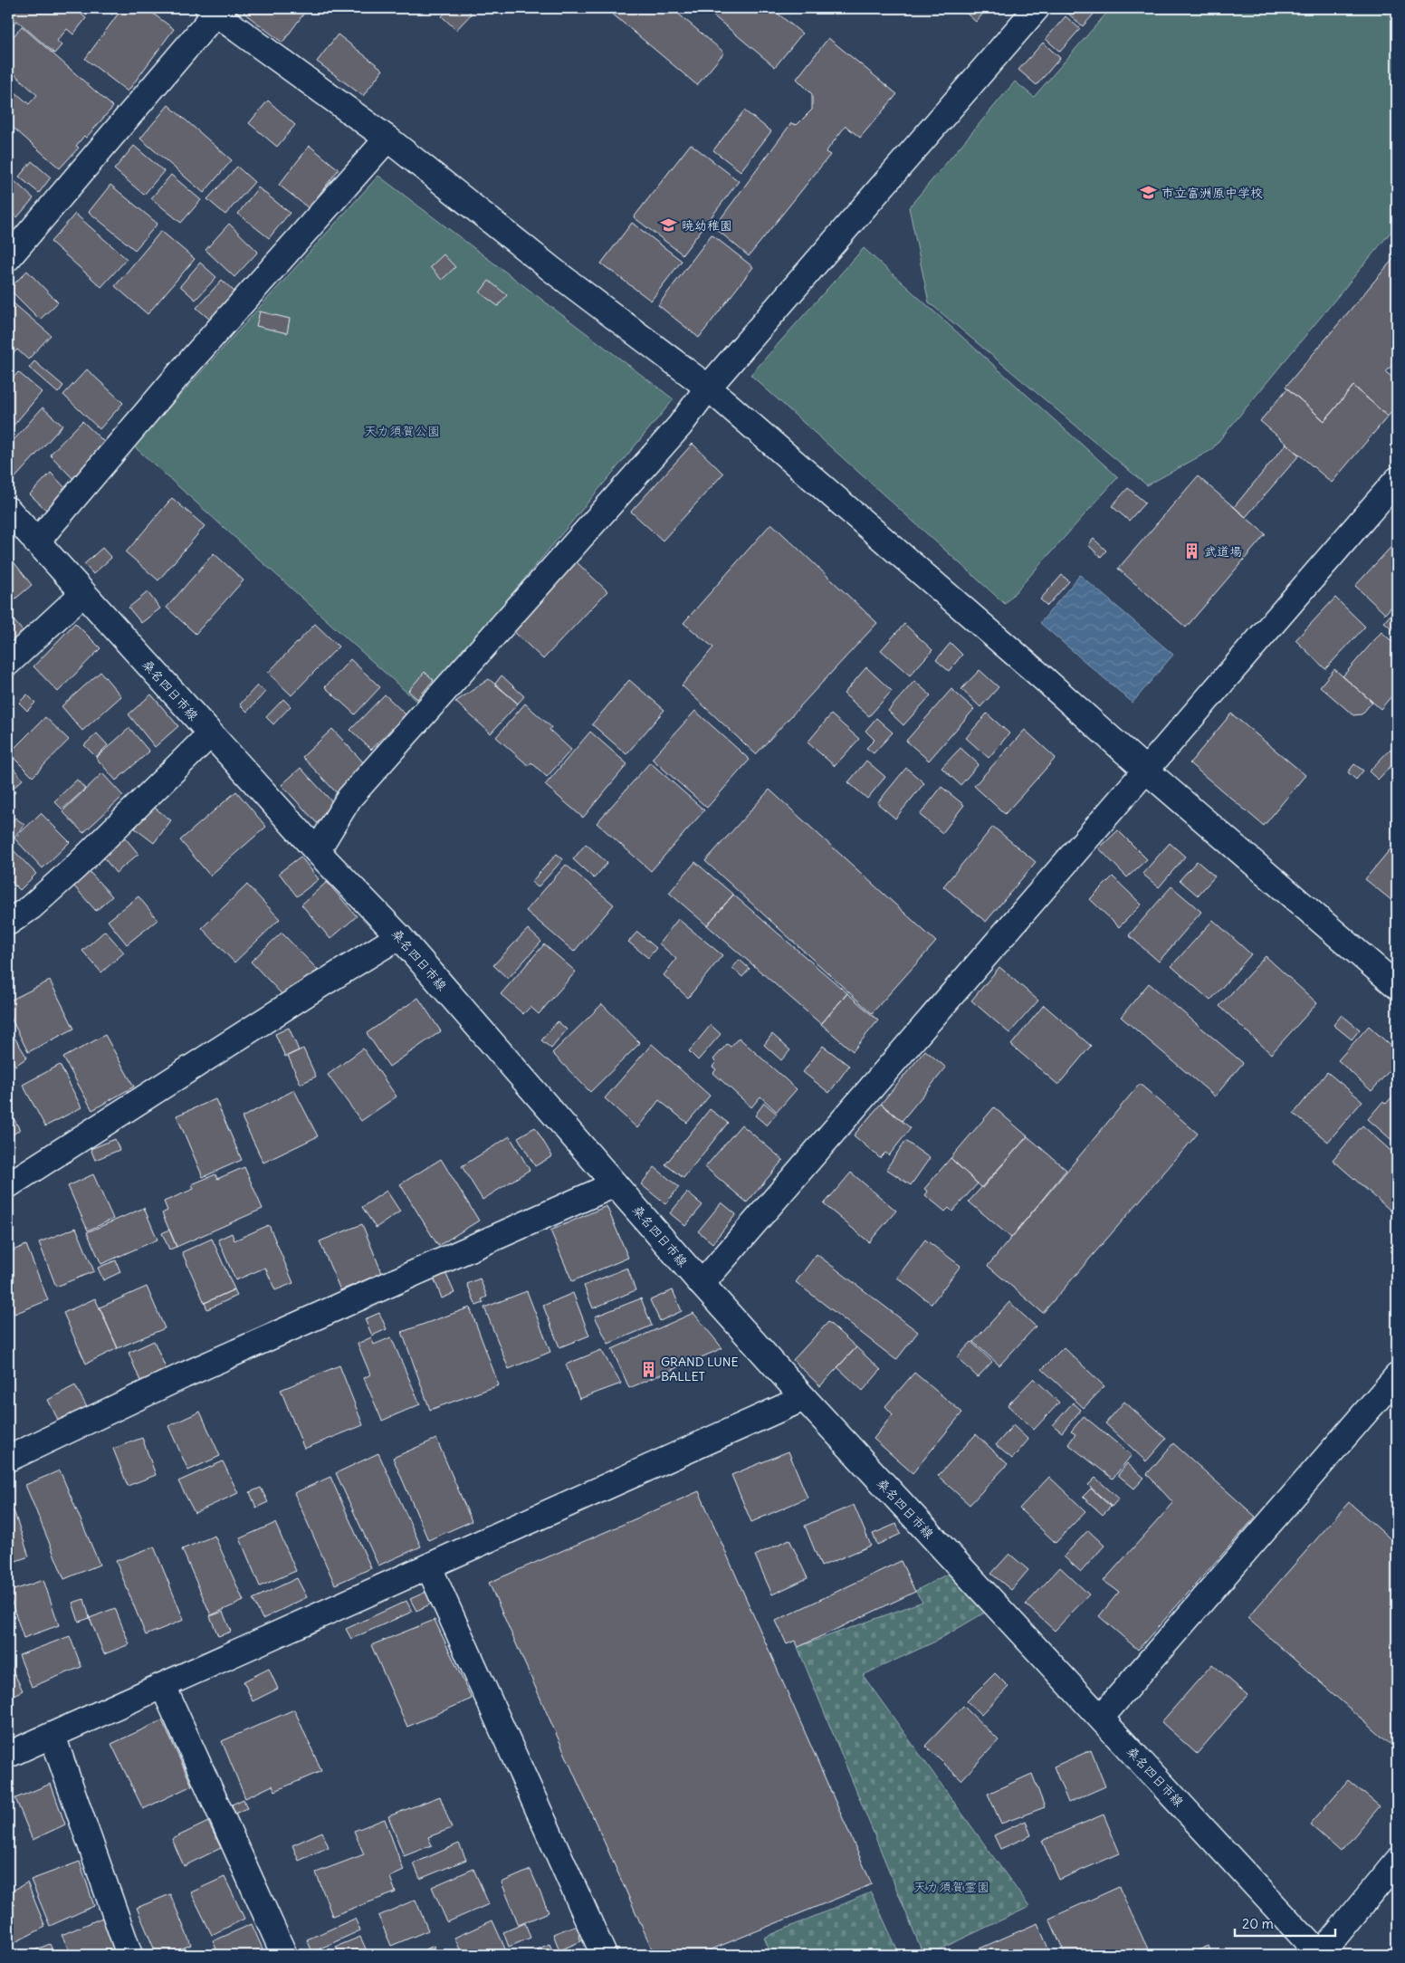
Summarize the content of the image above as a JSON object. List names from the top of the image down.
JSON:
{
  "streets": {
    "street": ["桑名四日市線"]
  },
  "parks": ["天カ須賀公園", "天カ須賀霊園"],
  "places": {
    "school or university": ["市立富洲原中学校", "暁幼稚園"],
    "building": ["武道場", "GRAND LUNE BALLET"]
  },
  "scale_bar": "20 m"
}
